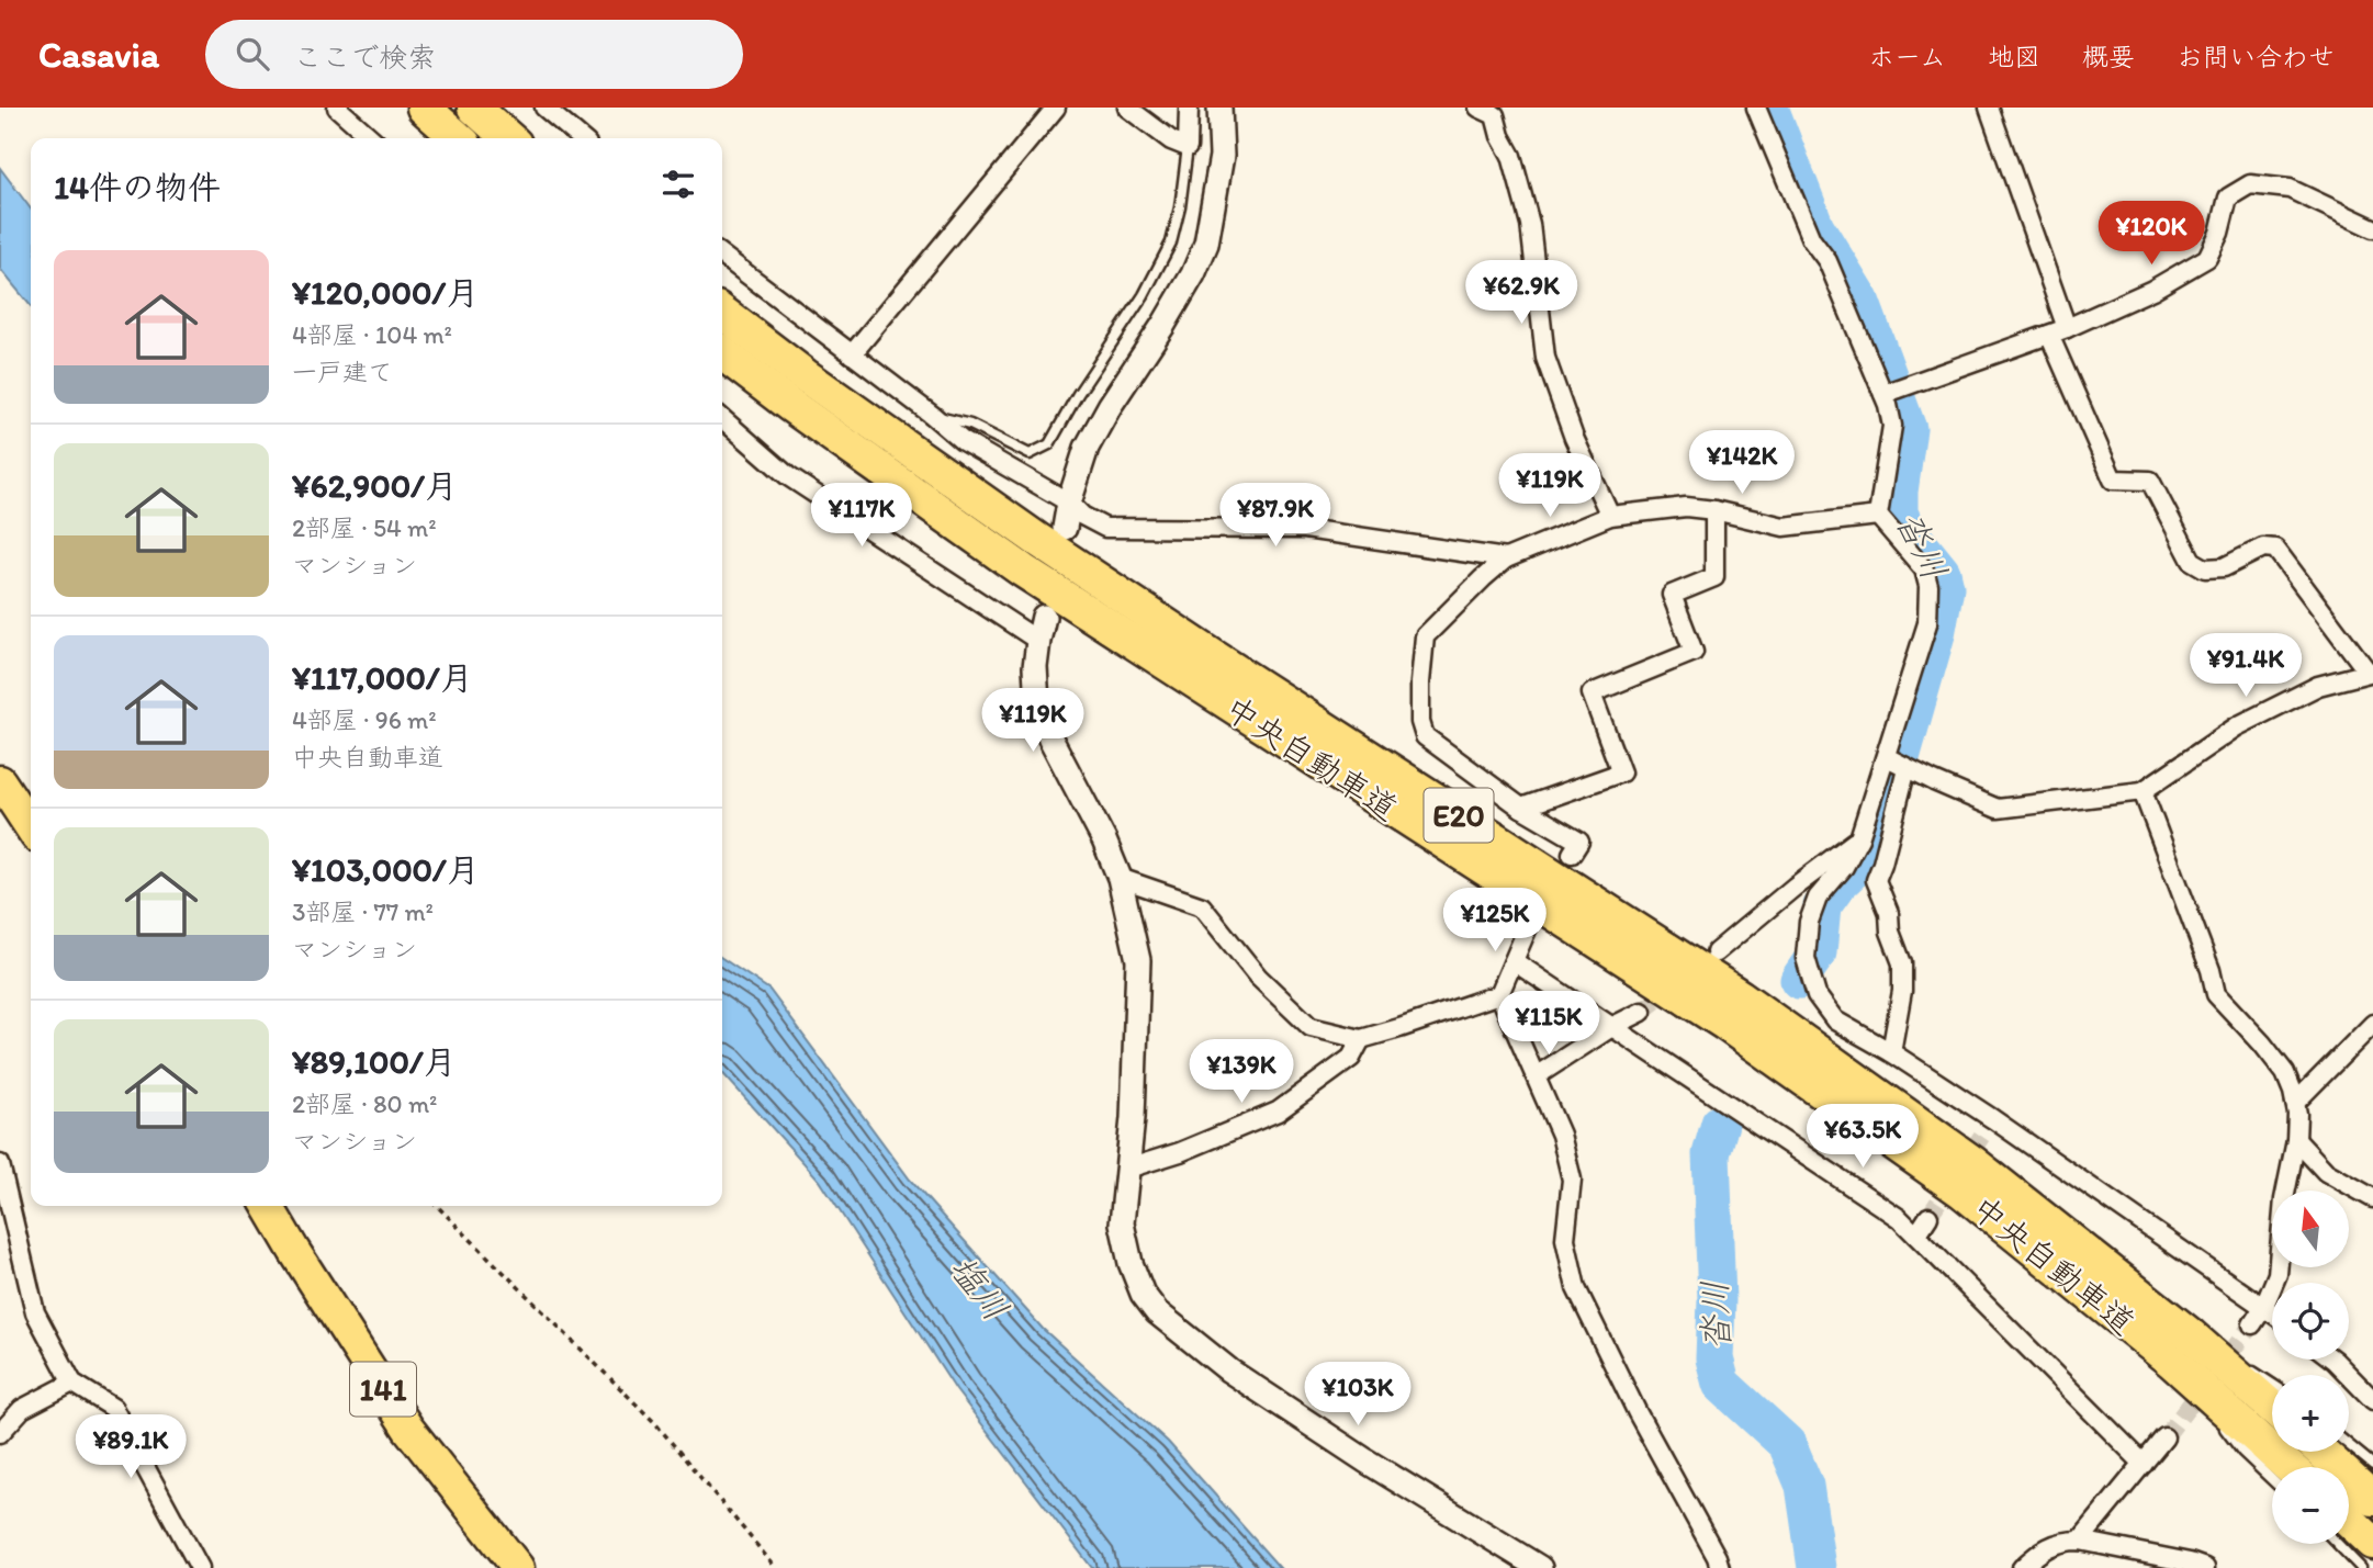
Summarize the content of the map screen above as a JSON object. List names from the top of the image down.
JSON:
{
  "streets": {
    "highway": ["中央自動車道", "E20", "141"]
  },
  "water": ["沓川", "塩川"],
  "north": "top",
  "page": {
    "header": "Casavia",
    "search": "ここで検索",
    "nav": [
      "ホーム",
      "地図",
      "概要",
      "お問い合わせ"
    ],
    "heading": "14件の物件",
    "price": [
      "¥120K",
      "¥62.9K",
      "¥142K",
      "¥119K",
      "¥117K",
      "¥87.9K",
      "¥91.4K",
      "¥119K",
      "¥125K",
      "¥115K",
      "¥139K",
      "¥63.5K",
      "¥103K",
      "¥89.1K"
    ],
    "list": [
      {
        "name": "¥120,000/月",
        "note": "4部屋 · 104 m² · 一戸建て"
      },
      {
        "name": "¥62,900/月",
        "note": "2部屋 · 54 m² · マンション"
      },
      {
        "name": "¥117,000/月",
        "note": "4部屋 · 96 m² · 中央自動車道"
      },
      {
        "name": "¥103,000/月",
        "note": "3部屋 · 77 m² · マンション"
      },
      {
        "name": "¥89,100/月",
        "note": "2部屋 · 80 m² · マンション"
      }
    ],
    "map_buttons": ["+", "−"]
  }
}
